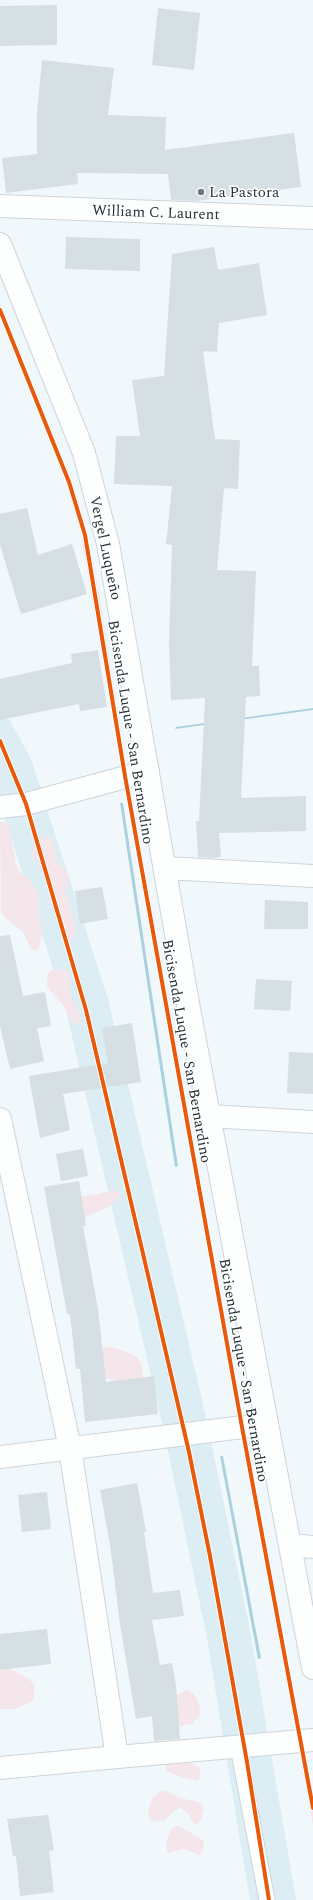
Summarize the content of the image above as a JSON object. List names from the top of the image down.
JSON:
{
  "streets": {
    "street": ["William C. Laurent", "Vergel Luqueño"],
    "cycle path": ["Bicisenda Luque - San Bernardino"]
  },
  "places": ["La Pastora"]
}
